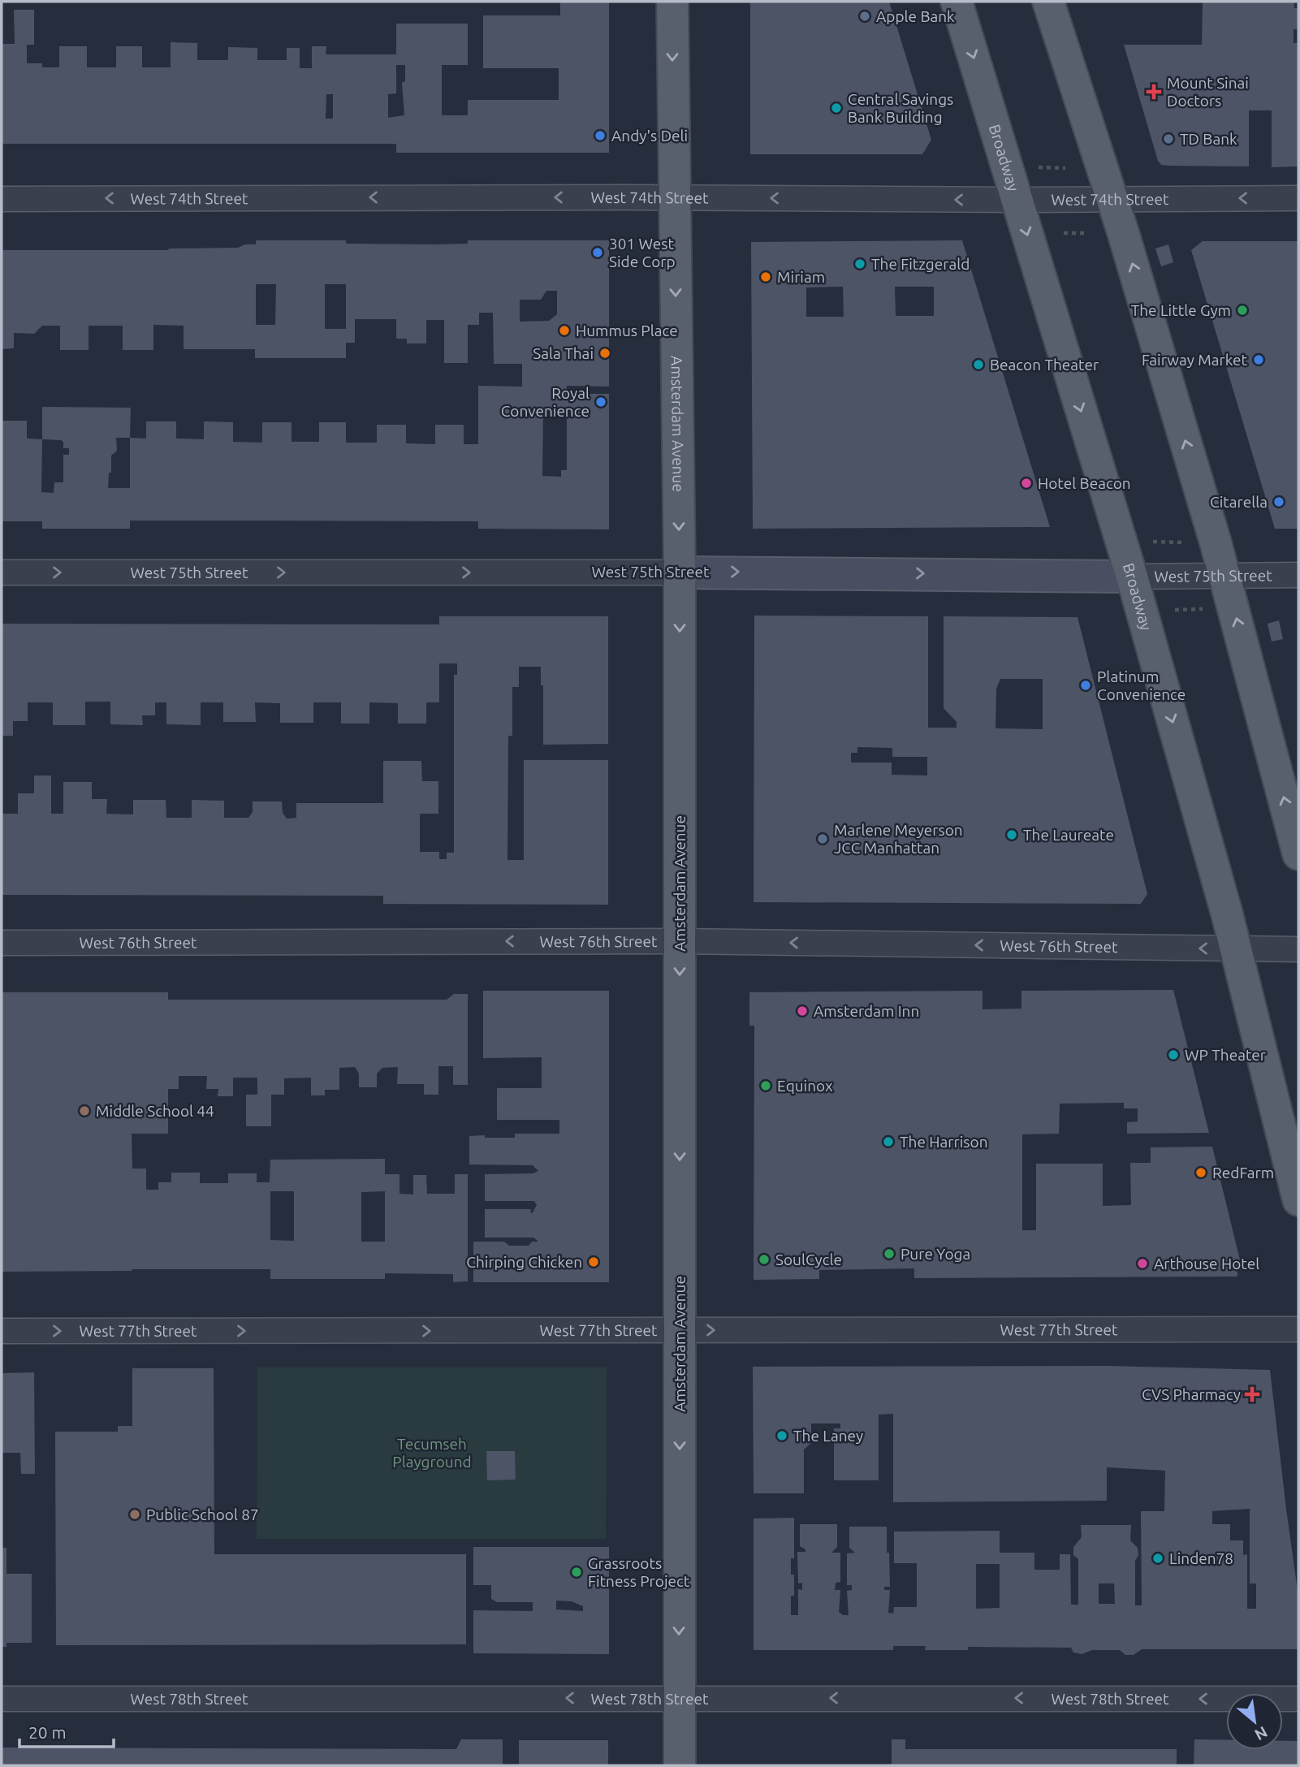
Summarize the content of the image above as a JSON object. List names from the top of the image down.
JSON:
{
  "streets": {
    "main road": ["Broadway", "Amsterdam Avenue", "West 75th Street"],
    "street": [
      "West 74th Street",
      "West 76th Street",
      "West 77th Street",
      "West 78th Street"
    ]
  },
  "crossings": [
    ["Broadway", "West 74th Street"],
    ["Broadway", "West 75th Street"],
    ["Broadway", "West 76th Street"],
    ["West 74th Street", "Amsterdam Avenue"],
    ["Amsterdam Avenue", "West 75th Street"],
    ["Amsterdam Avenue", "West 76th Street"],
    ["Amsterdam Avenue", "West 77th Street"],
    ["Amsterdam Avenue", "West 78th Street"]
  ],
  "one_way": [
    "West 74th Street",
    "Amsterdam Avenue",
    "West 75th Street",
    "West 76th Street",
    "West 77th Street",
    "West 78th Street"
  ],
  "parks": ["Tecumseh Playground"],
  "places": {
    "other": [
      "Apple Bank",
      "Central Savings Bank Building",
      "Andy's Deli",
      "TD Bank",
      "301 West Side Corp",
      "The Fitzgerald",
      "Miriam",
      "The Little Gym",
      "Hummus Place",
      "Sala Thai",
      "Fairway Market",
      "Beacon Theater",
      "Royal Convenience",
      "Hotel Beacon",
      "Citarella",
      "Platinum Convenience",
      "The Laureate",
      "Marlene Meyerson JCC Manhattan",
      "Amsterdam Inn",
      "WP Theater",
      "Equinox",
      "Middle School 44",
      "The Harrison",
      "RedFarm",
      "Pure Yoga",
      "SoulCycle",
      "Chirping Chicken",
      "Arthouse Hotel",
      "The Laney",
      "Public School 87",
      "Linden78",
      "Grassroots Fitness Project"
    ],
    "health": ["Mount Sinai Doctors", "CVS Pharmacy"]
  },
  "scale_bar": "20 m",
  "north": "bottom right"
}
